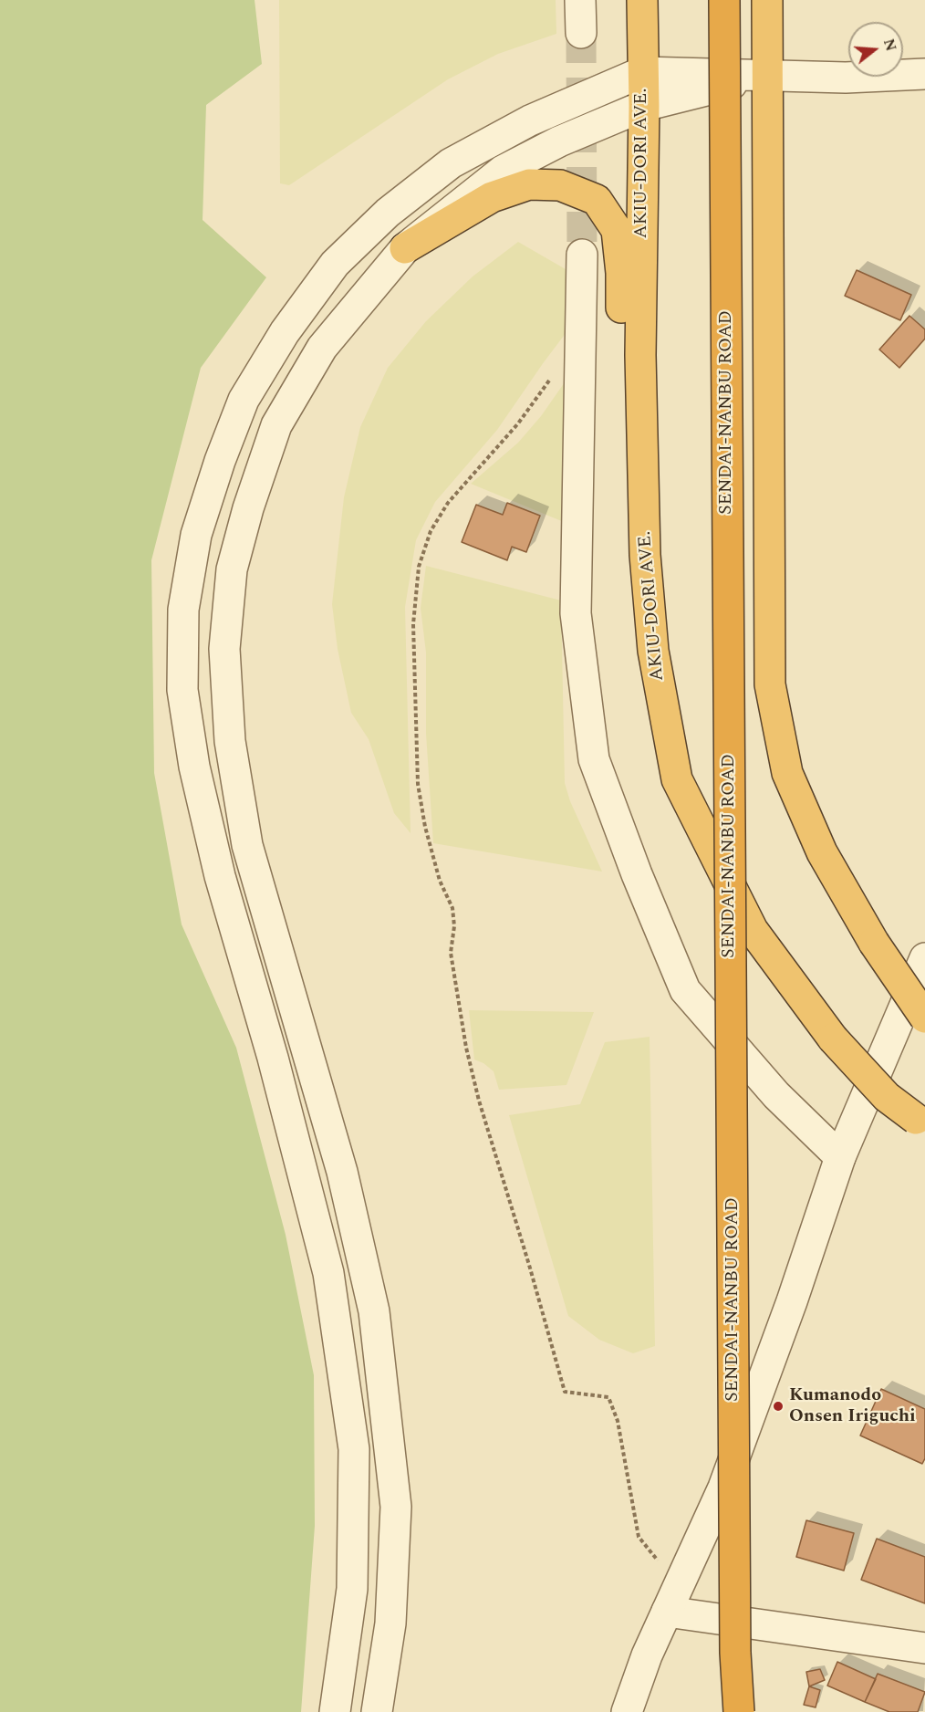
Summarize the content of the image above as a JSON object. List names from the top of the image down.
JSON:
{
  "streets": {
    "highway": ["AKIU-DORI AVE.", "SENDAI-NANBU ROAD"]
  },
  "places": ["Kumanodo Onsen Iriguchi"],
  "north": "right"
}
